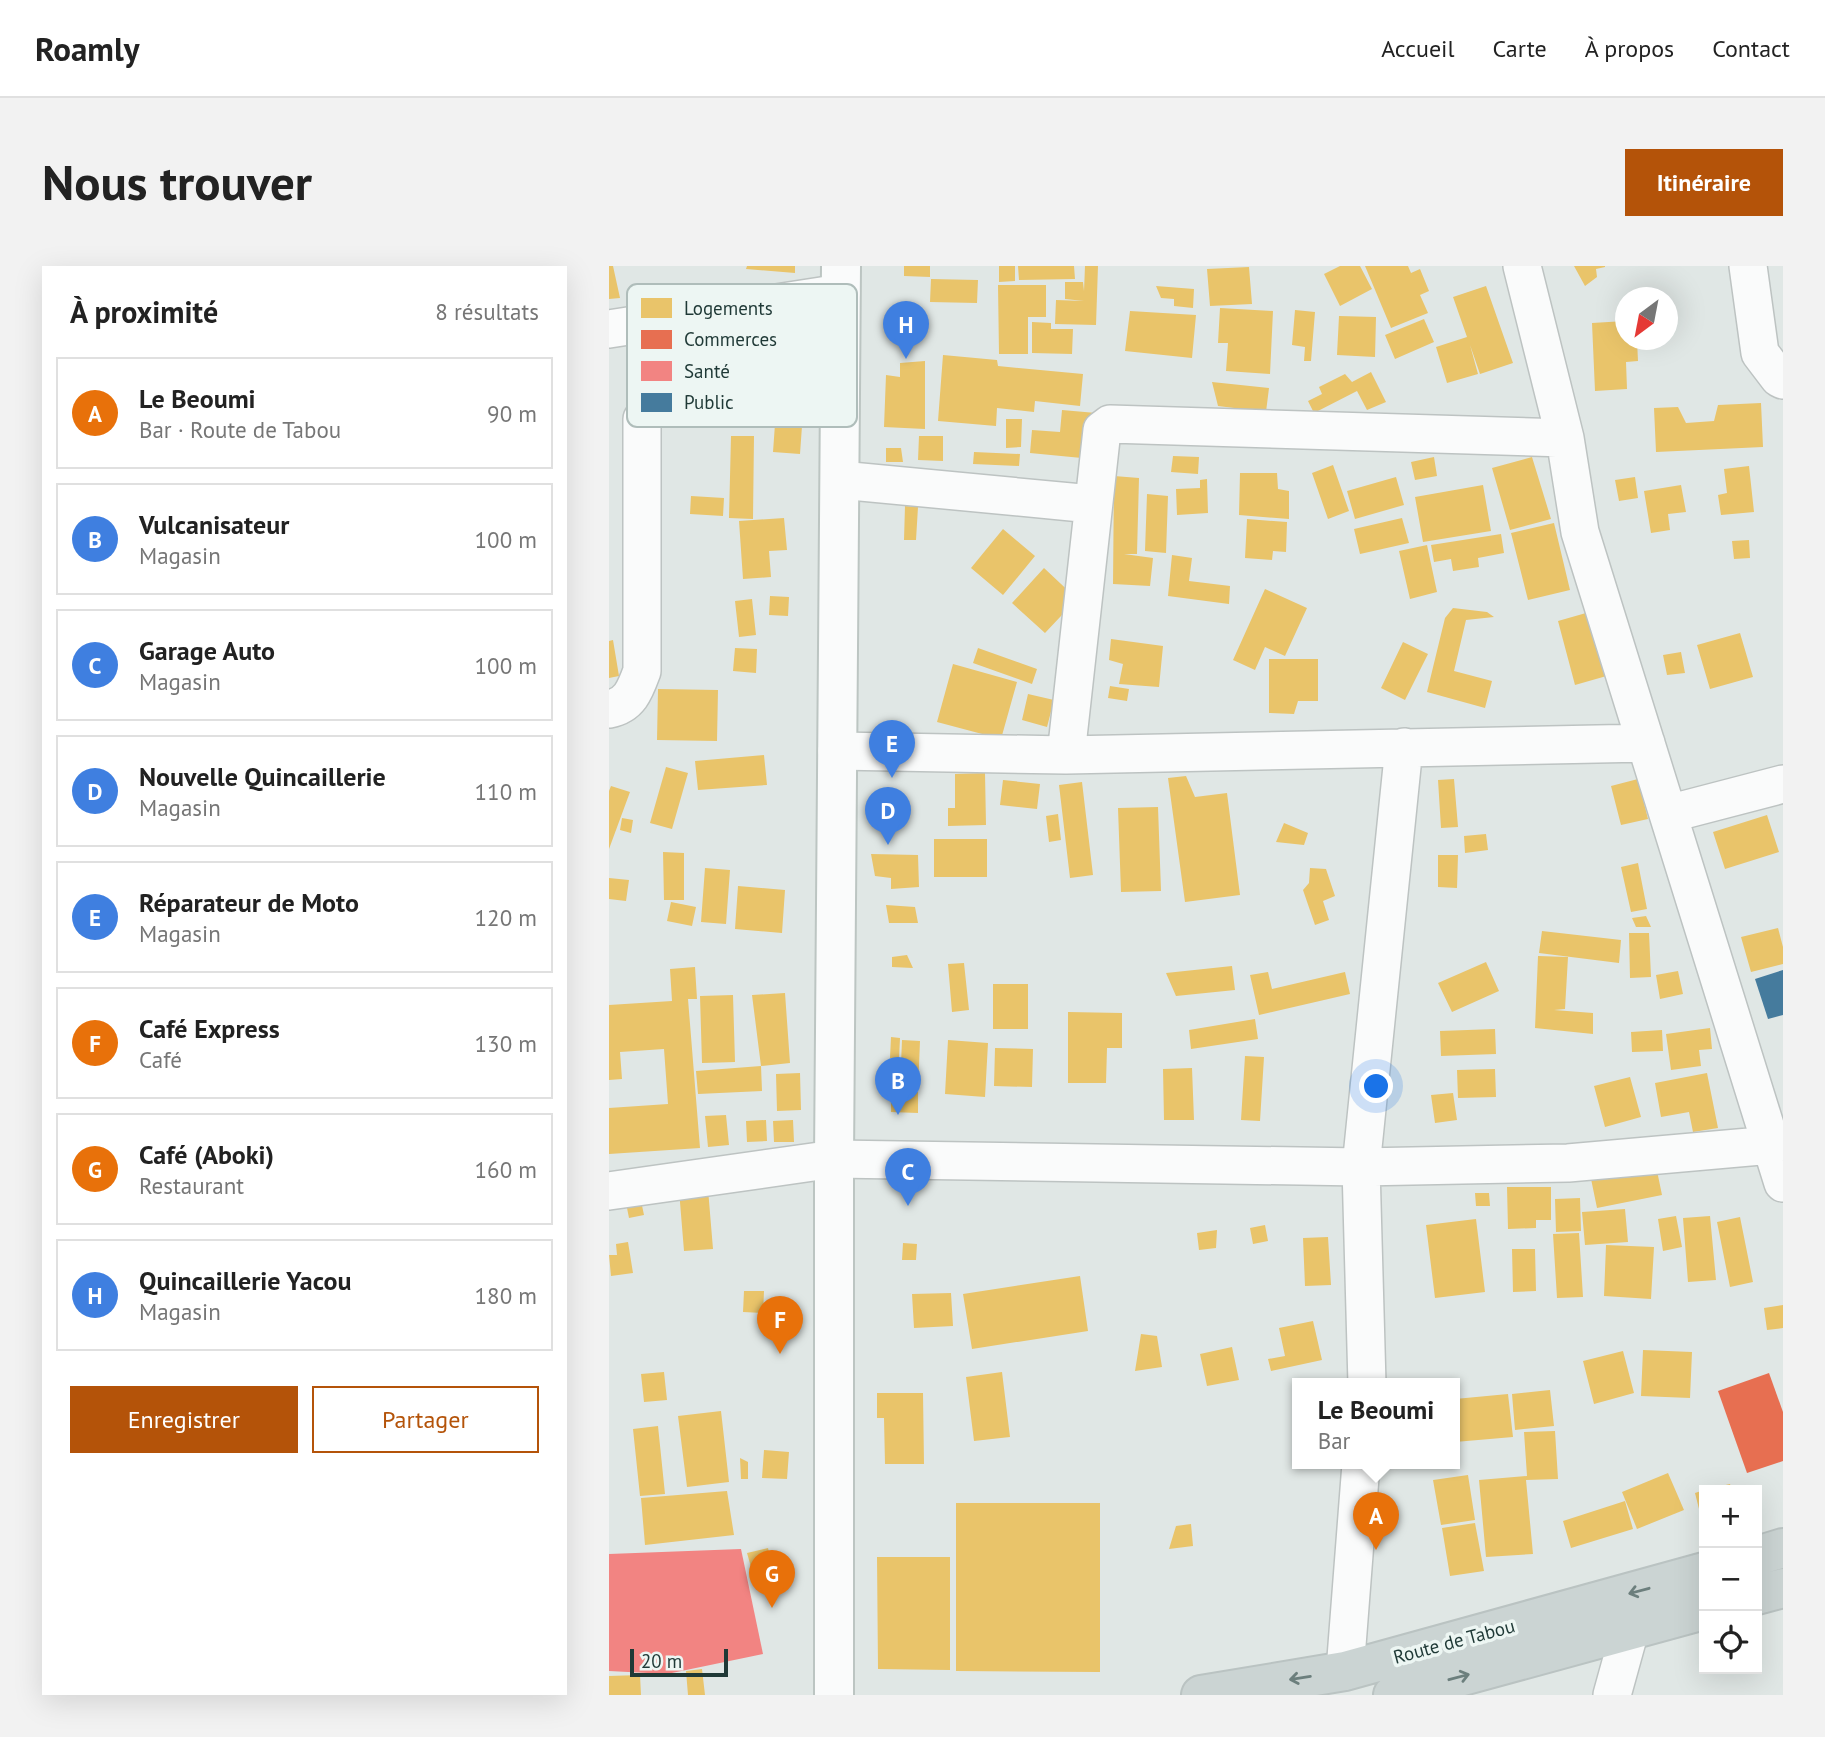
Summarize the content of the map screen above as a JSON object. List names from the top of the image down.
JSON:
{
  "streets": {
    "main road": ["Route de Tabou"]
  },
  "legend": [
    "Logements",
    "Commerces",
    "Santé",
    "Public"
  ],
  "scale_bar": "20 m",
  "north": "bottom left",
  "page": {
    "header": "Roamly",
    "nav": [
      "Accueil",
      "Carte",
      "À propos",
      "Contact"
    ],
    "buttons": [
      "Itinéraire",
      ["Enregistrer", "Partager"]
    ],
    "title": "Nous trouver",
    "heading": ["À proximité", "8 résultats"],
    "pins": [
      "H",
      "E",
      "D",
      "B",
      "C",
      "F",
      "A",
      "G"
    ],
    "list": [
      {
        "mark": "A",
        "name": "Le Beoumi",
        "note": "Bar · Route de Tabou",
        "value": "90 m"
      },
      {
        "mark": "B",
        "name": "Vulcanisateur",
        "note": "Magasin",
        "value": "100 m"
      },
      {
        "mark": "C",
        "name": "Garage Auto",
        "note": "Magasin",
        "value": "100 m"
      },
      {
        "mark": "D",
        "name": "Nouvelle Quincaillerie",
        "note": "Magasin",
        "value": "110 m"
      },
      {
        "mark": "E",
        "name": "Réparateur de Moto",
        "note": "Magasin",
        "value": "120 m"
      },
      {
        "mark": "F",
        "name": "Café Express",
        "note": "Café",
        "value": "130 m"
      },
      {
        "mark": "G",
        "name": "Café (Aboki)",
        "note": "Restaurant",
        "value": "160 m"
      },
      {
        "mark": "H",
        "name": "Quincaillerie Yacou",
        "note": "Magasin",
        "value": "180 m"
      }
    ],
    "popup": ["Le Beoumi", "Bar"],
    "map_buttons": ["+", "−"],
    "scale": "20 m"
  }
}
